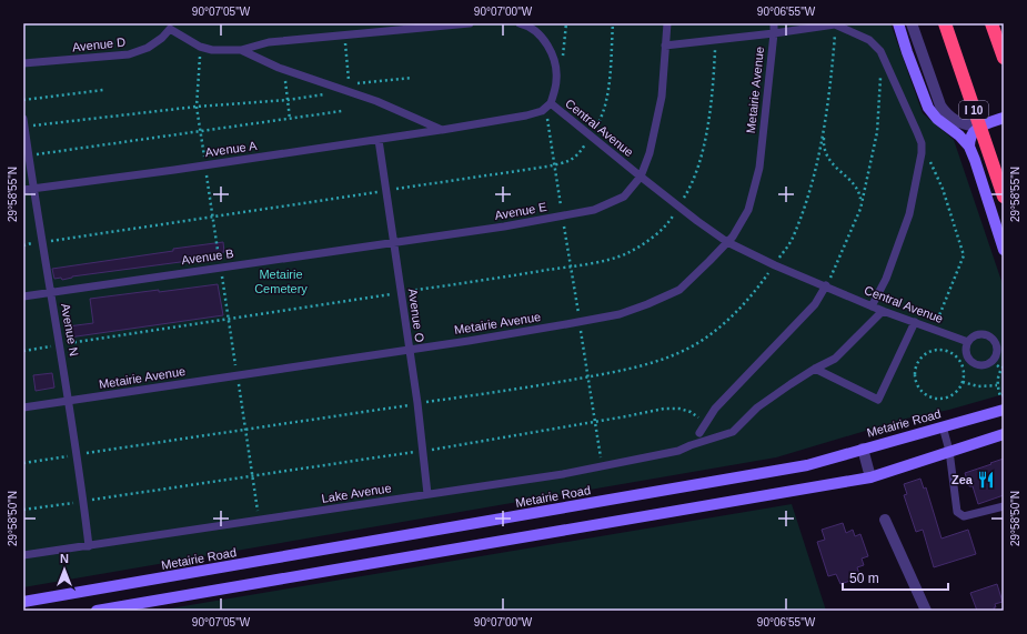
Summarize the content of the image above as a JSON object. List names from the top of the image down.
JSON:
{
  "streets": {
    "highway": ["I 10"],
    "main road": ["Metairie Road"],
    "lane": [
      "Avenue D",
      "Metairie Avenue",
      "Central Avenue",
      "Avenue A",
      "Avenue E",
      "Avenue B",
      "Avenue O",
      "Avenue N",
      "Lake Avenue"
    ]
  },
  "crossings": [
    ["Metairie Avenue", "Central Avenue"],
    ["Metairie Avenue", "Avenue O"],
    ["Metairie Avenue", "Avenue N"],
    ["Central Avenue", "Avenue A"],
    ["Central Avenue", "Avenue E"],
    ["Central Avenue", "Lake Avenue"],
    ["Avenue A", "Avenue O"],
    ["Avenue A", "Avenue N"],
    ["Avenue E", "Avenue B"],
    ["Avenue E", "Avenue O"],
    ["Avenue B", "Avenue O"],
    ["Avenue B", "Avenue N"],
    ["Avenue O", "Lake Avenue"],
    ["Avenue N", "Lake Avenue"]
  ],
  "parks": ["Metairie Cemetery"],
  "places": {
    "restaurant": ["Zea"]
  },
  "scale_bar": "50 m",
  "north": "top",
  "coordinates": [
    "90°07'05\"W",
    "90°07'00\"W",
    "90°06'55\"W",
    "29°58'55\"N",
    "29°58'50\"N"
  ]
}
